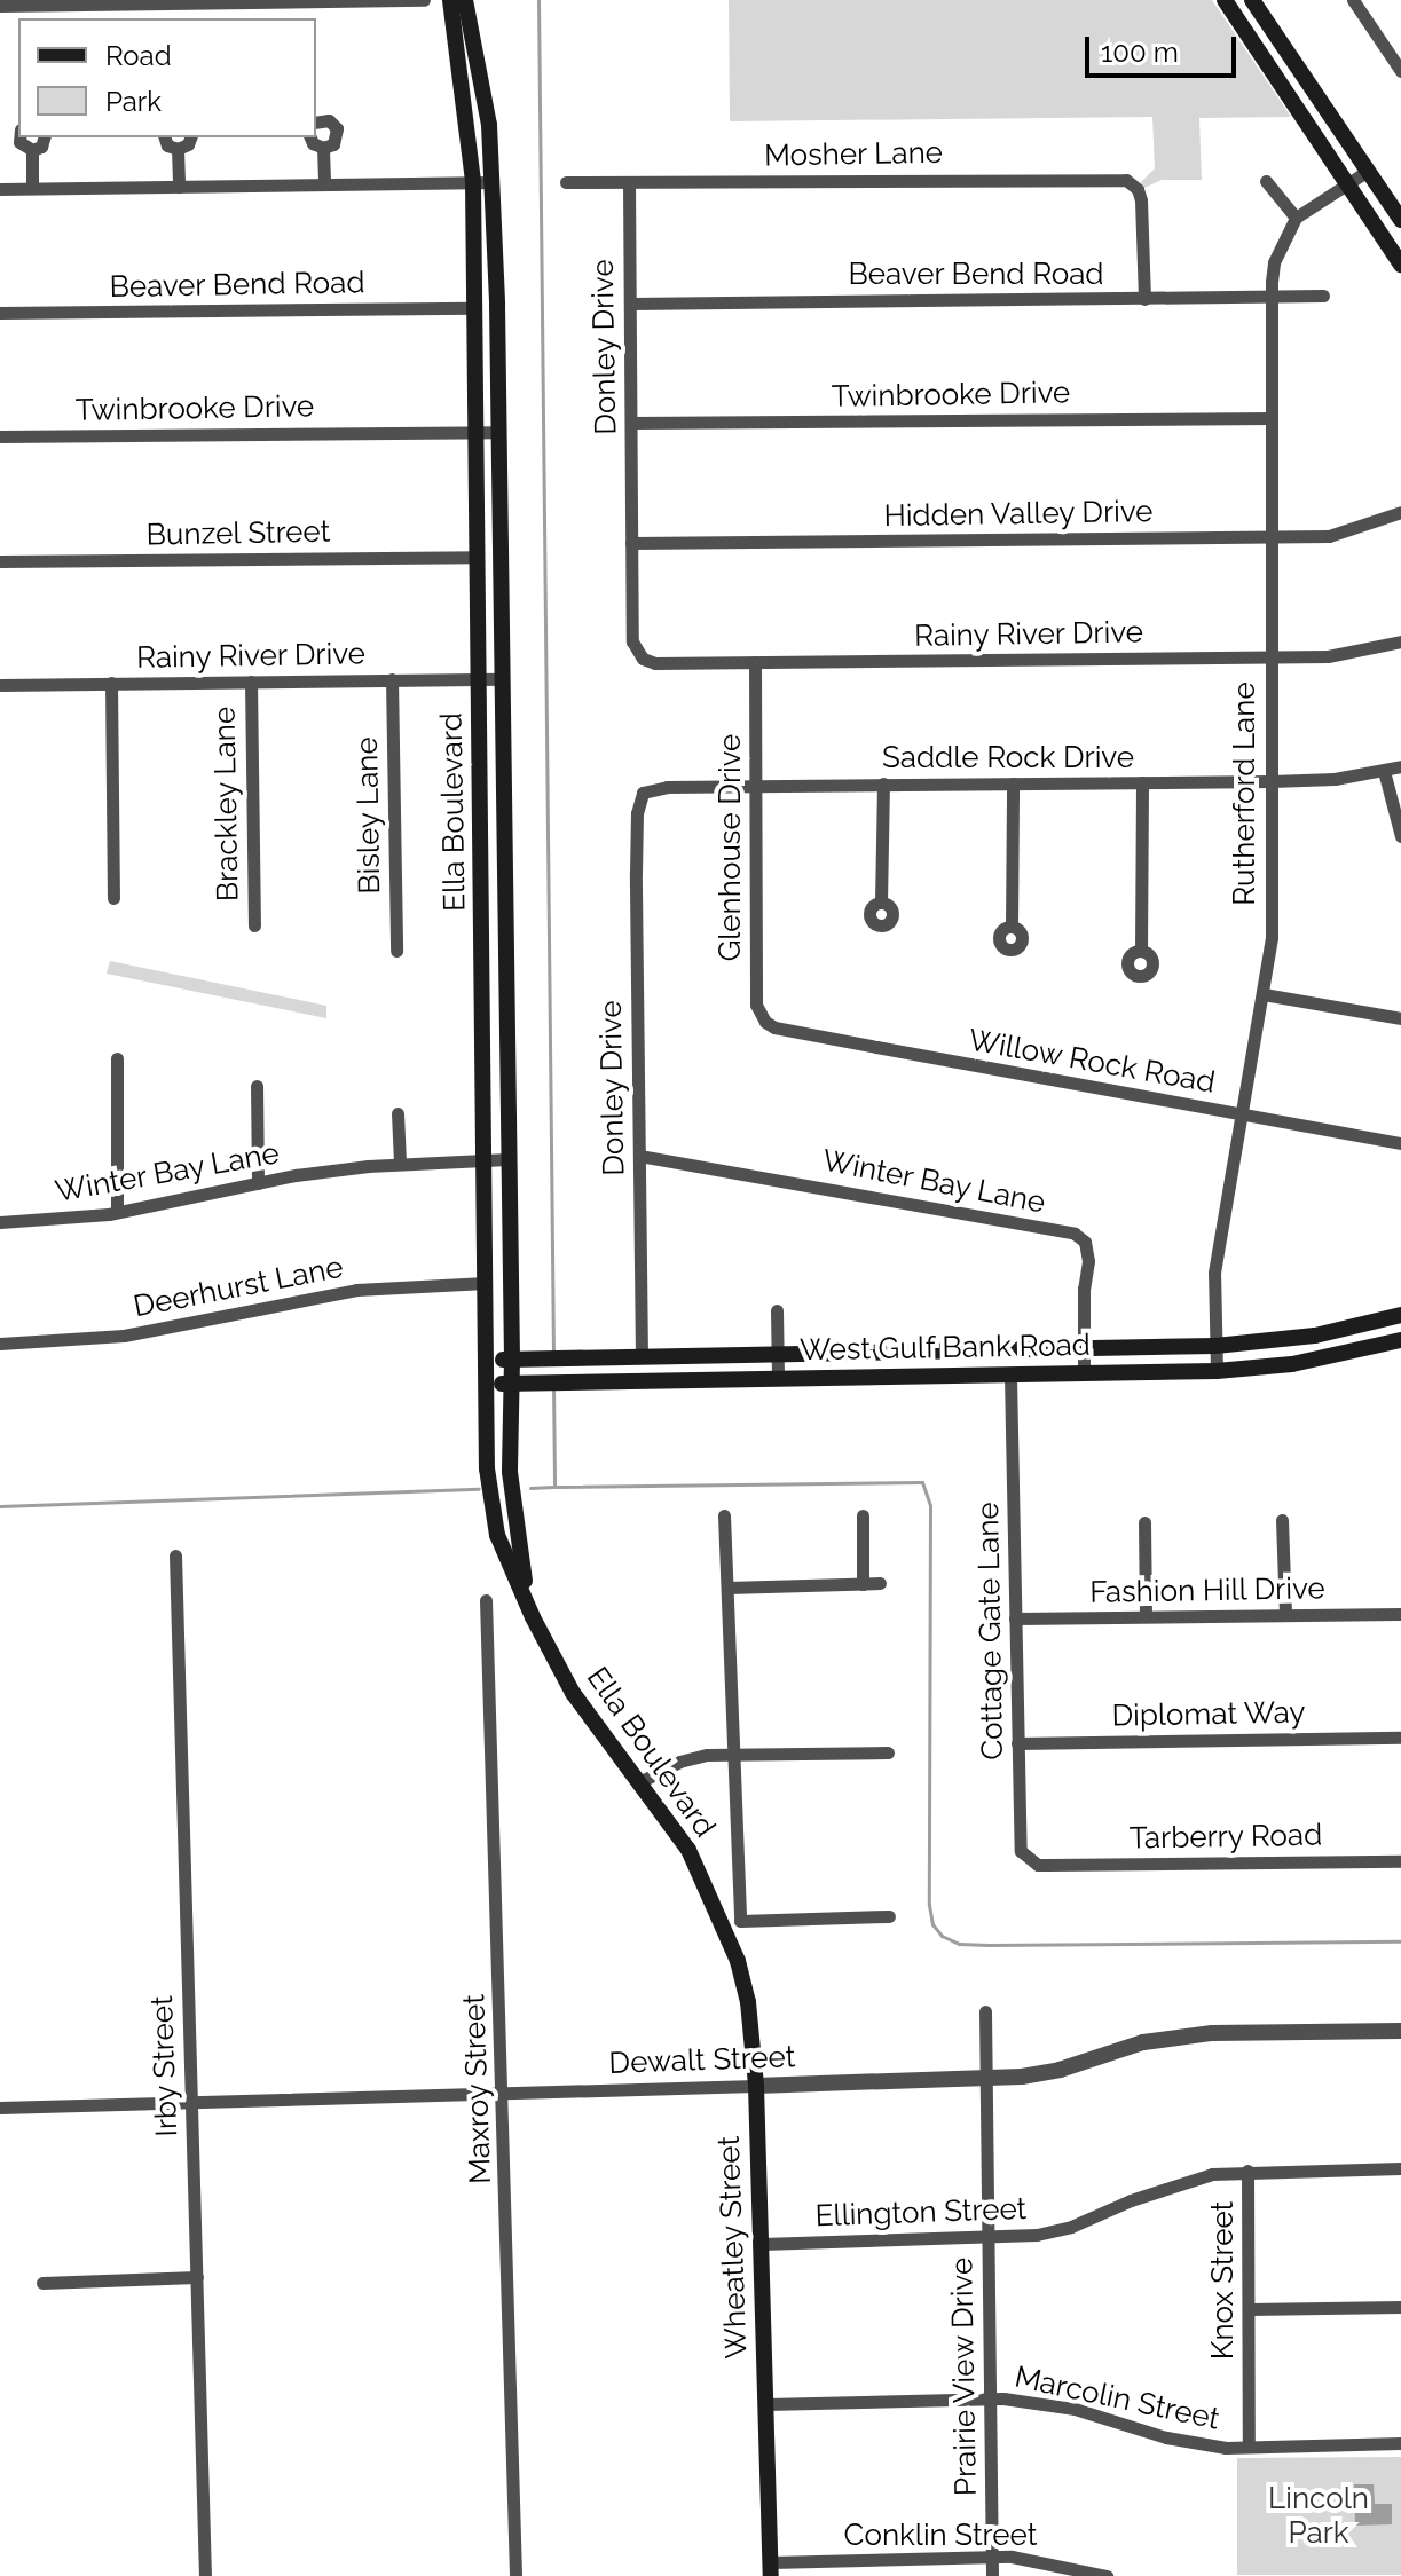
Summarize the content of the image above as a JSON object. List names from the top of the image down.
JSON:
{
  "streets": {
    "main road": ["Ella Boulevard", "West Gulf Bank Road", "Wheatley Street"],
    "street": [
      "Mosher Lane",
      "Beaver Bend Road",
      "Donley Drive",
      "Twinbrooke Drive",
      "Hidden Valley Drive",
      "Bunzel Street",
      "Rainy River Drive",
      "Saddle Rock Drive",
      "Rutherford Lane",
      "Brackley Lane",
      "Bisley Lane",
      "Glenhouse Drive",
      "Willow Rock Road",
      "Winter Bay Lane",
      "Deerhurst Lane",
      "Fashion Hill Drive",
      "Cottage Gate Lane",
      "Diplomat Way",
      "Tarberry Road",
      "Dewalt Street",
      "Irby Street",
      "Maxroy Street",
      "Ellington Street",
      "Knox Street",
      "Prairie View Drive",
      "Marcolin Street",
      "Conklin Street"
    ]
  },
  "crossings": [
    ["Mosher Lane", "Beaver Bend Road"],
    ["Mosher Lane", "Donley Drive"],
    ["Beaver Bend Road", "Donley Drive"],
    ["Beaver Bend Road", "Rutherford Lane"],
    ["Beaver Bend Road", "Ella Boulevard"],
    ["Donley Drive", "Twinbrooke Drive"],
    ["Donley Drive", "Hidden Valley Drive"],
    ["Donley Drive", "Rainy River Drive"],
    ["Donley Drive", "Saddle Rock Drive"],
    ["Donley Drive", "Winter Bay Lane"],
    ["Donley Drive", "West Gulf Bank Road"],
    ["Twinbrooke Drive", "Rutherford Lane"],
    ["Twinbrooke Drive", "Ella Boulevard"],
    ["Hidden Valley Drive", "Rutherford Lane"],
    ["Bunzel Street", "Ella Boulevard"],
    ["Rainy River Drive", "Rutherford Lane"],
    ["Rainy River Drive", "Brackley Lane"],
    ["Rainy River Drive", "Ella Boulevard"],
    ["Rainy River Drive", "Bisley Lane"],
    ["Rainy River Drive", "Glenhouse Drive"],
    ["Saddle Rock Drive", "Rutherford Lane"],
    ["Saddle Rock Drive", "Glenhouse Drive"],
    ["Rutherford Lane", "Willow Rock Road"],
    ["Rutherford Lane", "West Gulf Bank Road"],
    ["Ella Boulevard", "Winter Bay Lane"],
    ["Ella Boulevard", "Deerhurst Lane"],
    ["Ella Boulevard", "West Gulf Bank Road"],
    ["Ella Boulevard", "Wheatley Street"],
    ["Glenhouse Drive", "Willow Rock Road"],
    ["Winter Bay Lane", "West Gulf Bank Road"],
    ["West Gulf Bank Road", "Cottage Gate Lane"],
    ["Fashion Hill Drive", "Cottage Gate Lane"],
    ["Cottage Gate Lane", "Diplomat Way"],
    ["Cottage Gate Lane", "Tarberry Road"],
    ["Dewalt Street", "Irby Street"],
    ["Dewalt Street", "Maxroy Street"],
    ["Dewalt Street", "Wheatley Street"],
    ["Dewalt Street", "Prairie View Drive"],
    ["Ellington Street", "Wheatley Street"],
    ["Ellington Street", "Knox Street"],
    ["Ellington Street", "Prairie View Drive"],
    ["Wheatley Street", "Marcolin Street"],
    ["Wheatley Street", "Conklin Street"],
    ["Knox Street", "Marcolin Street"],
    ["Prairie View Drive", "Marcolin Street"],
    ["Prairie View Drive", "Conklin Street"]
  ],
  "parks": ["Lincoln Park"],
  "legend": ["Road", "Park"],
  "scale_bar": "100 m"
}
